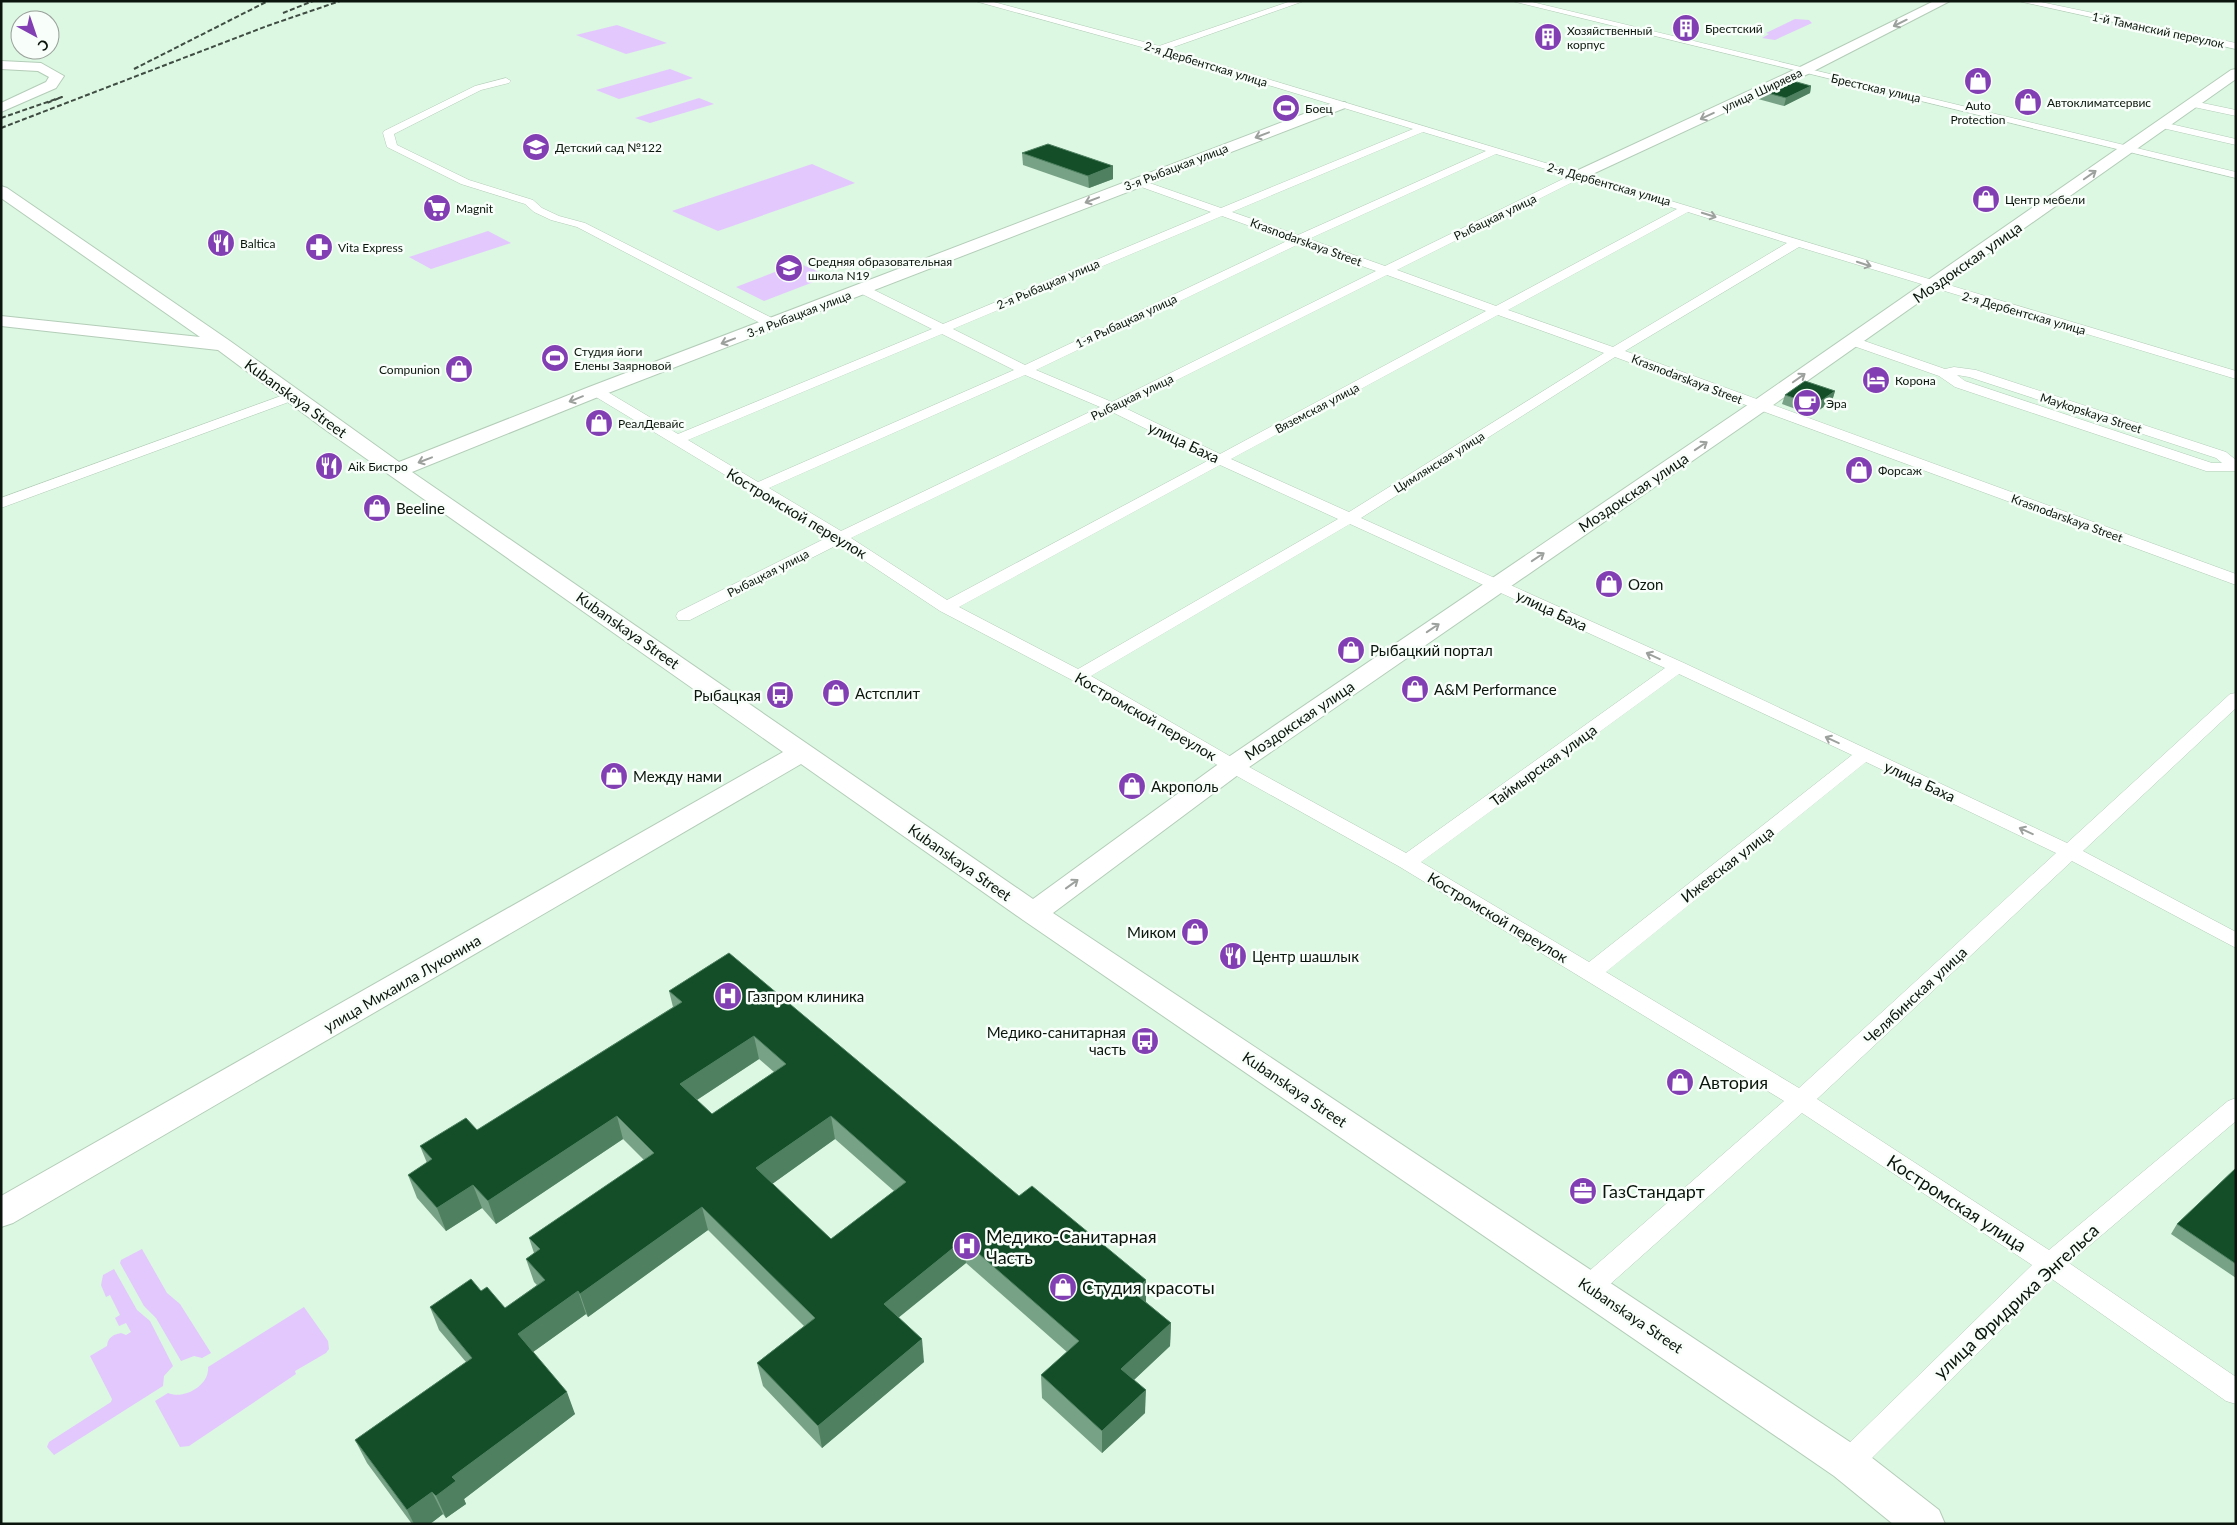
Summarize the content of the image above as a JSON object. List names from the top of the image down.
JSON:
{
  "streets": {
    "main road": [
      "улица Ширяева",
      "3-я Рыбацкая улица",
      "Моздокская улица",
      "Kubanskaya Street",
      "улица Михаила Луконина"
    ],
    "street": [
      "1-й Таманский переулок",
      "2-я Дербентская улица",
      "Брестская улица",
      "Рыбацкая улица",
      "Krasnodarskaya Street",
      "2-я Рыбацкая улица",
      "1-я Рыбацкая улица",
      "Вяземская улица",
      "Maykopskaya Street",
      "улица Баха",
      "Цимлянская улица",
      "Костромской переулок",
      "Таймырская улица",
      "Ижевская улица",
      "Челябинская улица",
      "Костромская улица",
      "улица Фридриха Энгельса"
    ]
  },
  "crossings": [
    ["2-я Дербентская улица", "улица Ширяева"],
    ["2-я Дербентская улица", "3-я Рыбацкая улица"],
    ["2-я Дербентская улица", "Рыбацкая улица"],
    ["2-я Дербентская улица", "Моздокская улица"],
    ["2-я Дербентская улица", "2-я Рыбацкая улица"],
    ["2-я Дербентская улица", "1-я Рыбацкая улица"],
    ["2-я Дербентская улица", "Вяземская улица"],
    ["2-я Дербентская улица", "Цимлянская улица"],
    ["Брестская улица", "улица Ширяева"],
    ["Брестская улица", "Моздокская улица"],
    ["улица Ширяева", "Рыбацкая улица"],
    ["3-я Рыбацкая улица", "Krasnodarskaya Street"],
    ["3-я Рыбацкая улица", "Kubanskaya Street"],
    ["3-я Рыбацкая улица", "улица Баха"],
    ["3-я Рыбацкая улица", "Костромской переулок"],
    ["Рыбацкая улица", "Krasnodarskaya Street"],
    ["Рыбацкая улица", "улица Баха"],
    ["Рыбацкая улица", "Костромской переулок"],
    ["Krasnodarskaya Street", "Моздокская улица"],
    ["Krasnodarskaya Street", "2-я Рыбацкая улица"],
    ["Krasnodarskaya Street", "1-я Рыбацкая улица"],
    ["Krasnodarskaya Street", "Вяземская улица"],
    ["Krasnodarskaya Street", "Цимлянская улица"],
    ["Моздокская улица", "Kubanskaya Street"],
    ["Моздокская улица", "Maykopskaya Street"],
    ["Моздокская улица", "улица Баха"],
    ["Моздокская улица", "Костромской переулок"],
    ["2-я Рыбацкая улица", "улица Баха"],
    ["2-я Рыбацкая улица", "Костромской переулок"],
    ["1-я Рыбацкая улица", "улица Баха"],
    ["1-я Рыбацкая улица", "Костромской переулок"],
    ["Kubanskaya Street", "улица Михаила Луконина"],
    ["Kubanskaya Street", "Челябинская улица"],
    ["Kubanskaya Street", "улица Фридриха Энгельса"],
    ["Вяземская улица", "улица Баха"],
    ["Вяземская улица", "Костромской переулок"],
    ["улица Баха", "Цимлянская улица"],
    ["улица Баха", "Таймырская улица"],
    ["улица Баха", "Ижевская улица"],
    ["улица Баха", "Челябинская улица"],
    ["Цимлянская улица", "Костромской переулок"],
    ["Костромской переулок", "Таймырская улица"],
    ["Костромской переулок", "Ижевская улица"],
    ["Костромской переулок", "Челябинская улица"],
    ["Костромской переулок", "Костромская улица"],
    ["Челябинская улица", "Костромская улица"],
    ["Костромская улица", "улица Фридриха Энгельса"]
  ],
  "one_way": [
    "улица Ширяева",
    "3-я Рыбацкая улица",
    "Моздокская улица",
    "улица Баха"
  ],
  "places": {
    "building": ["Брестский", "Хозяйственный корпус"],
    "shop": [
      "Auto Protection",
      "Автоклиматсервис",
      "Центр мебели",
      "Compunion",
      "РеалДевайс",
      "Форсаж",
      "Beeline",
      "Ozon",
      "Рыбацкий портал",
      "A&M Performance",
      "Астсплит",
      "Между нами",
      "Акрополь",
      "Миком",
      "Автория",
      "Студия красоты"
    ],
    "sports": ["Боец", "Студия йоги Елены Заярновой"],
    "school or university": ["Детский сад №122", "Средняя образовательная школа N19"],
    "supermarket": ["Magnit"],
    "restaurant": ["Baltica", "Aik Бистро", "Центр шашлык"],
    "pharmacy": ["Vita Express"],
    "hotel": ["Корона"],
    "cafe": ["Эра"],
    "bus stop": ["Рыбацкая", "Медико-санитарная часть"],
    "hospital": ["Газпром клиника", "Медико-Санитарная Часть"],
    "office": ["ГазСтандарт"]
  },
  "north": "bottom right"
}
